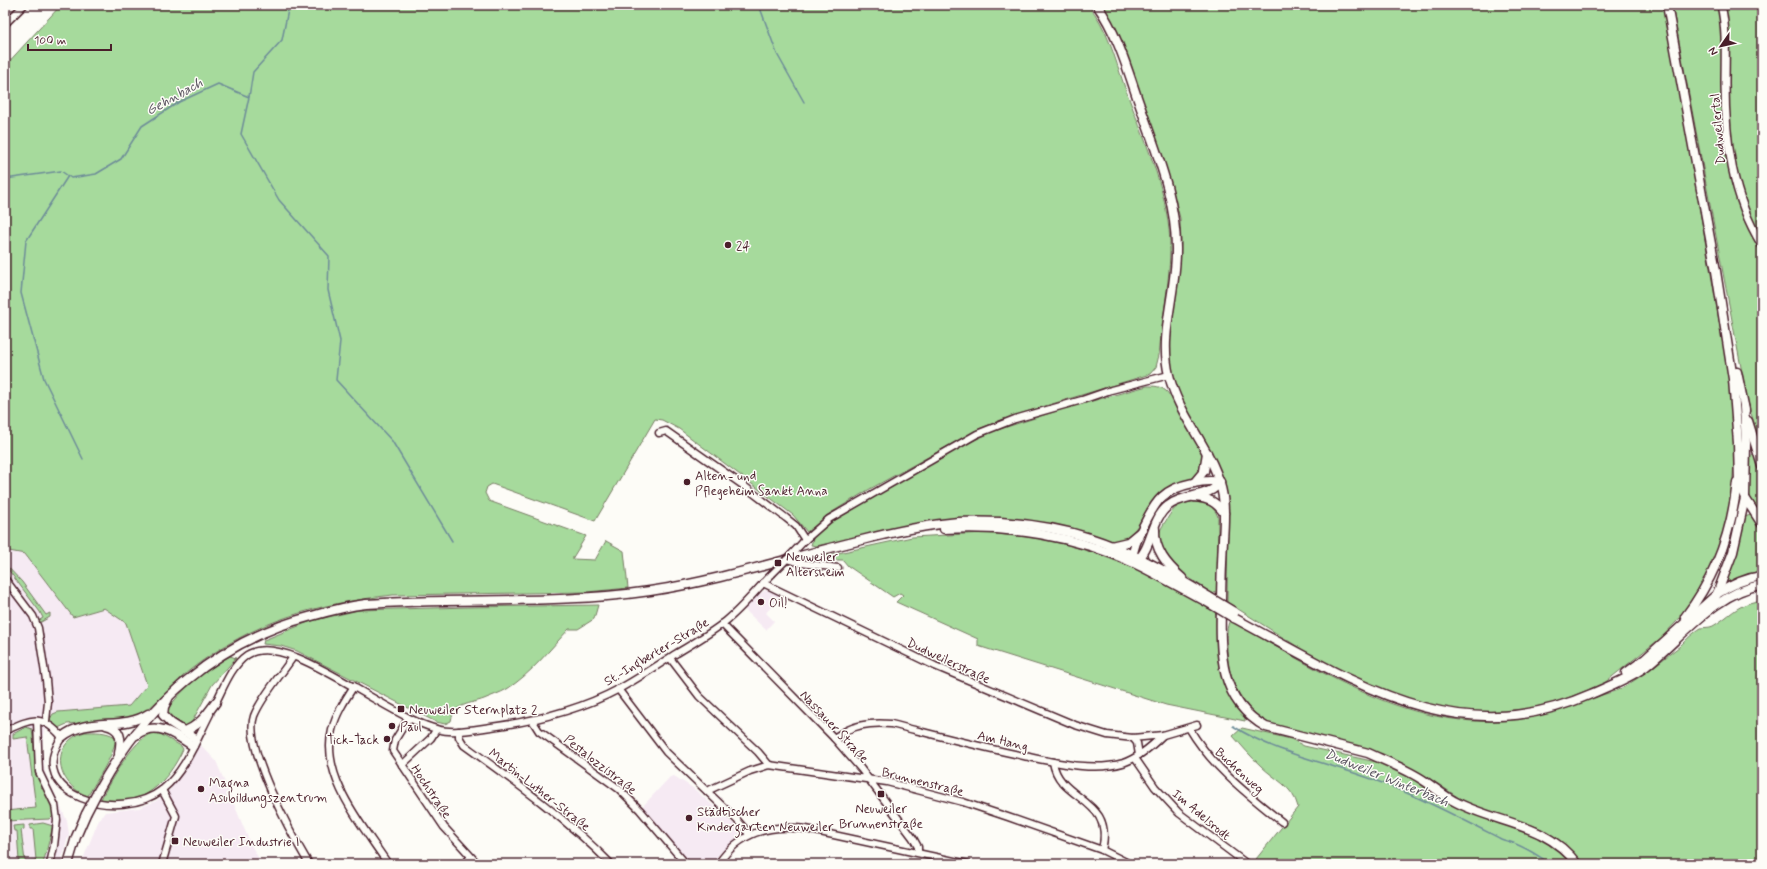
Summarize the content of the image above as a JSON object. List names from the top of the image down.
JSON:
{
  "streets": {
    "street": [
      "Dudweilertal",
      "St.-Ingberter-Straße",
      "Dudweilerstraße",
      "Nassauer Straße",
      "Am Hang",
      "Pestalozzistraße",
      "Buchenweg",
      "Brunnenstraße",
      "Martin-Luther-Straße",
      "Hochstraße",
      "Im Adelsrodt"
    ]
  },
  "crossings": [
    ["St.-Ingberter-Straße", "Dudweilerstraße"],
    ["St.-Ingberter-Straße", "Nassauer Straße"],
    ["St.-Ingberter-Straße", "Pestalozzistraße"],
    ["St.-Ingberter-Straße", "Martin-Luther-Straße"],
    ["St.-Ingberter-Straße", "Hochstraße"],
    ["Dudweilerstraße", "Am Hang"],
    ["Dudweilerstraße", "Buchenweg"],
    ["Nassauer Straße", "Am Hang"],
    ["Nassauer Straße", "Brunnenstraße"],
    ["Am Hang", "Im Adelsrodt"]
  ],
  "water": ["Gehnbach", "Dudweiler Winterbach"],
  "places": {
    "other": [
      "24",
      "Alten- und Pflegeheim Sankt Anna",
      "Oil!",
      "Paul",
      "Tick-Tack",
      "Magna Asubildungszentrum",
      "Städtischer Kindergarten Neuweiler"
    ],
    "transit": [
      "Neuweiler Altersheim",
      "Neuweiler Sternplatz 2",
      "Neuweiler Brunnenstraße",
      "Neuweiler Industrie I"
    ]
  },
  "scale_bar": "100 m",
  "north": "bottom left"
}
